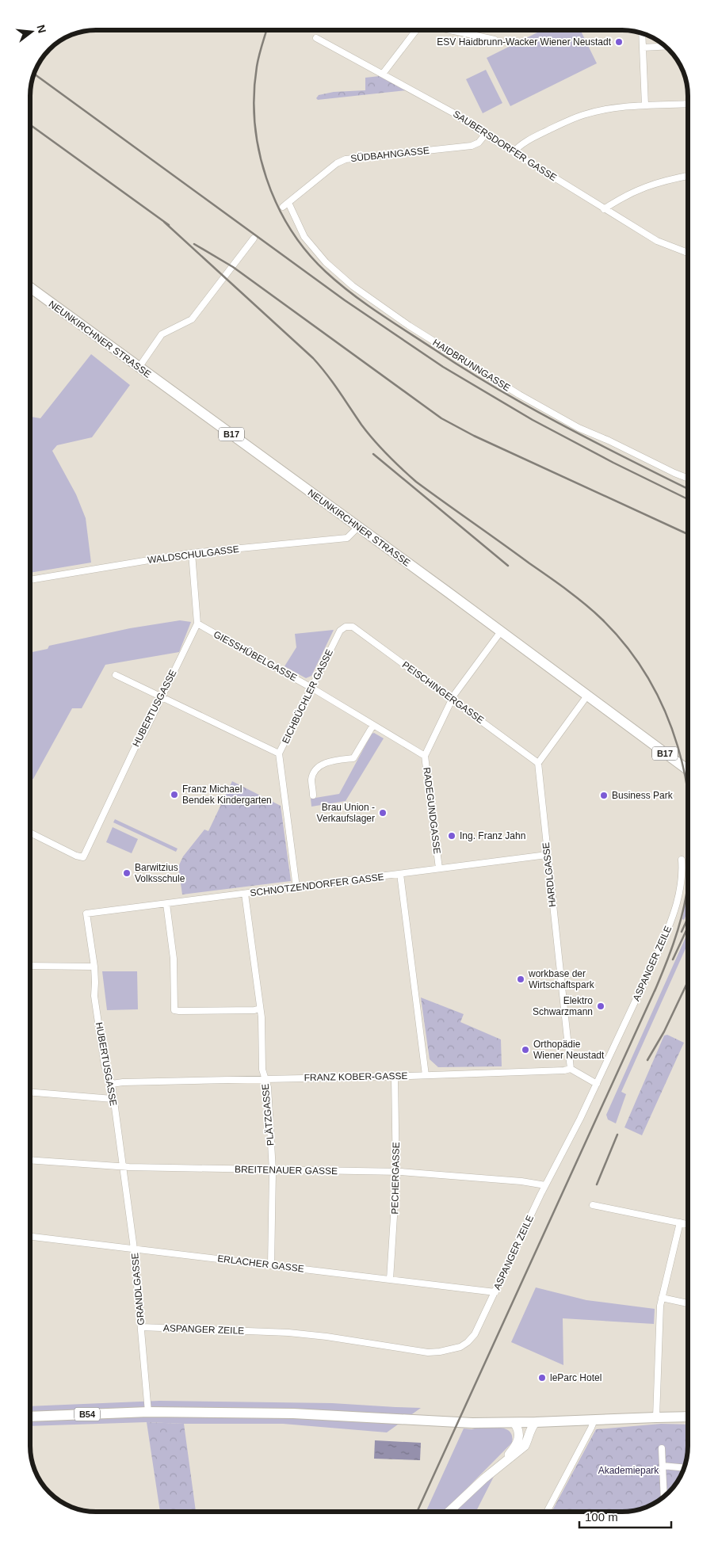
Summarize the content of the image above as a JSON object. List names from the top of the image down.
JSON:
{
  "streets": {
    "main road": ["NEUNKIRCHNER STRASSE", "B17", "B54"],
    "street": [
      "SAUBERSDORFER GASSE",
      "SÜDBAHNGASSE",
      "HAIDBRUNNGASSE",
      "WALDSCHULGASSE",
      "GIESSHÜBELGASSE",
      "PEISCHINGERGASSE",
      "EICHBÜCHLER GASSE",
      "HUBERTUSGASSE",
      "RADEGUNDGASSE",
      "HARDLGASSE",
      "SCHNOTZENDORFER GASSE",
      "ASPANGER ZEILE",
      "FRANZ KOBER-GASSE",
      "PLÄTZGASSE",
      "BREITENAUER GASSE",
      "PECHERGASSE",
      "ERLACHER GASSE",
      "GRANDLGASSE"
    ]
  },
  "crossings": [
    ["SAUBERSDORFER GASSE", "SÜDBAHNGASSE"],
    ["SÜDBAHNGASSE", "HAIDBRUNNGASSE"],
    ["NEUNKIRCHNER STRASSE", "WALDSCHULGASSE"],
    ["NEUNKIRCHNER STRASSE", "RADEGUNDGASSE"],
    ["GIESSHÜBELGASSE", "EICHBÜCHLER GASSE"],
    ["GIESSHÜBELGASSE", "HUBERTUSGASSE"],
    ["GIESSHÜBELGASSE", "RADEGUNDGASSE"],
    ["PEISCHINGERGASSE", "EICHBÜCHLER GASSE"],
    ["PEISCHINGERGASSE", "RADEGUNDGASSE"],
    ["PEISCHINGERGASSE", "HARDLGASSE"],
    ["EICHBÜCHLER GASSE", "SCHNOTZENDORFER GASSE"],
    ["HUBERTUSGASSE", "SCHNOTZENDORFER GASSE"],
    ["HUBERTUSGASSE", "FRANZ KOBER-GASSE"],
    ["HUBERTUSGASSE", "BREITENAUER GASSE"],
    ["HUBERTUSGASSE", "GRANDLGASSE"],
    ["RADEGUNDGASSE", "SCHNOTZENDORFER GASSE"],
    ["HARDLGASSE", "SCHNOTZENDORFER GASSE"],
    ["HARDLGASSE", "FRANZ KOBER-GASSE"],
    ["SCHNOTZENDORFER GASSE", "PLÄTZGASSE"],
    ["ASPANGER ZEILE", "BREITENAUER GASSE"],
    ["ASPANGER ZEILE", "ERLACHER GASSE"],
    ["ASPANGER ZEILE", "GRANDLGASSE"],
    ["FRANZ KOBER-GASSE", "PLÄTZGASSE"],
    ["FRANZ KOBER-GASSE", "PECHERGASSE"],
    ["PLÄTZGASSE", "BREITENAUER GASSE"],
    ["PLÄTZGASSE", "ERLACHER GASSE"],
    ["BREITENAUER GASSE", "PECHERGASSE"],
    ["BREITENAUER GASSE", "GRANDLGASSE"],
    ["PECHERGASSE", "ERLACHER GASSE"],
    ["ERLACHER GASSE", "GRANDLGASSE"],
    ["GRANDLGASSE", "B54"]
  ],
  "parks": ["Akademiepark"],
  "places": [
    "ESV Haidbrunn-Wacker Wiener Neustadt",
    "Franz Michael Bendek Kindergarten",
    "Business Park",
    "Brau Union - Verkaufslager",
    "Ing. Franz Jahn",
    "Barwitzius Volksschule",
    "workbase der Wirtschaftspark",
    "Elektro Schwarzmann",
    "Orthopädie Wiener Neustadt",
    "leParc Hotel"
  ],
  "scale_bar": "100 m",
  "north": "right"
}
